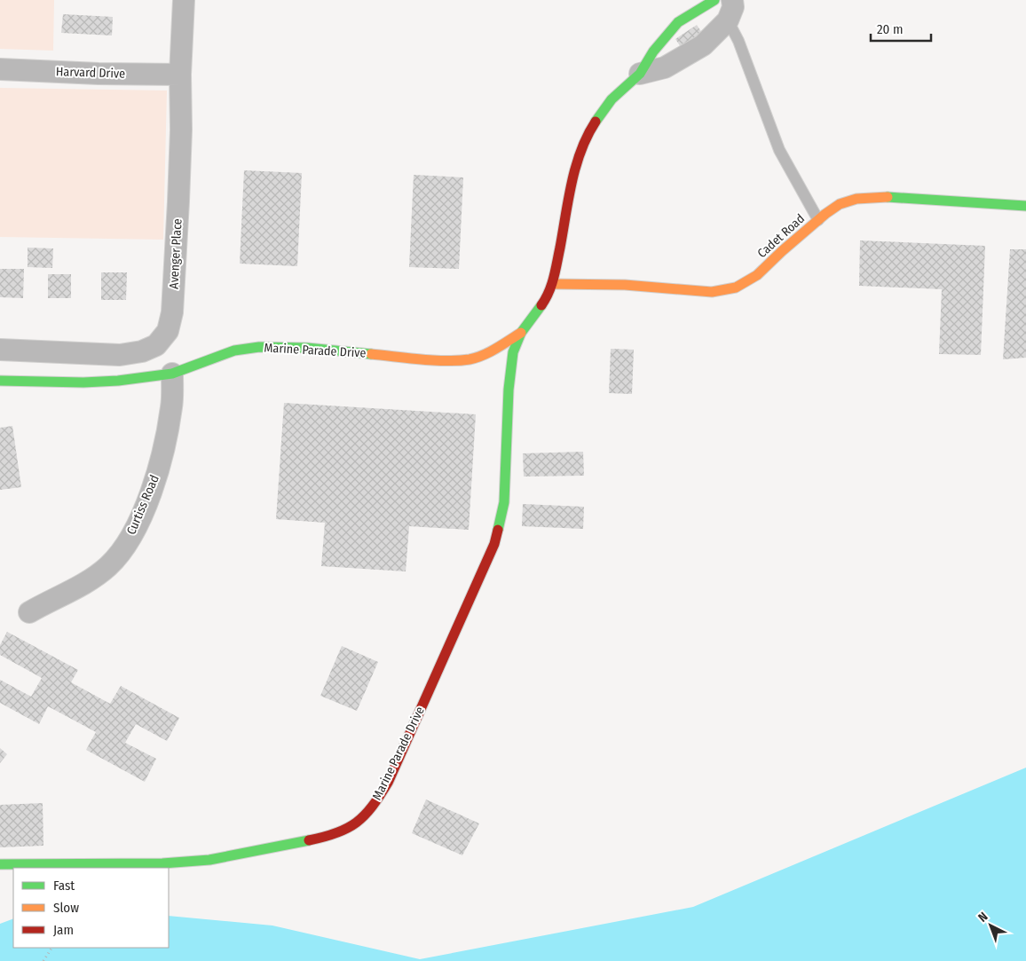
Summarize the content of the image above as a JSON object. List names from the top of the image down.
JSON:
{
  "streets": {
    "street": [
      "Harvard Drive",
      "Cadet Road",
      "Avenger Place",
      "Marine Parade Drive",
      "Curtiss Road"
    ]
  },
  "crossings": [
    ["Harvard Drive", "Avenger Place"],
    ["Cadet Road", "Marine Parade Drive"],
    ["Marine Parade Drive", "Curtiss Road"]
  ],
  "legend": ["Fast", "Slow", "Jam"],
  "scale_bar": "20 m",
  "north": "top left"
}
